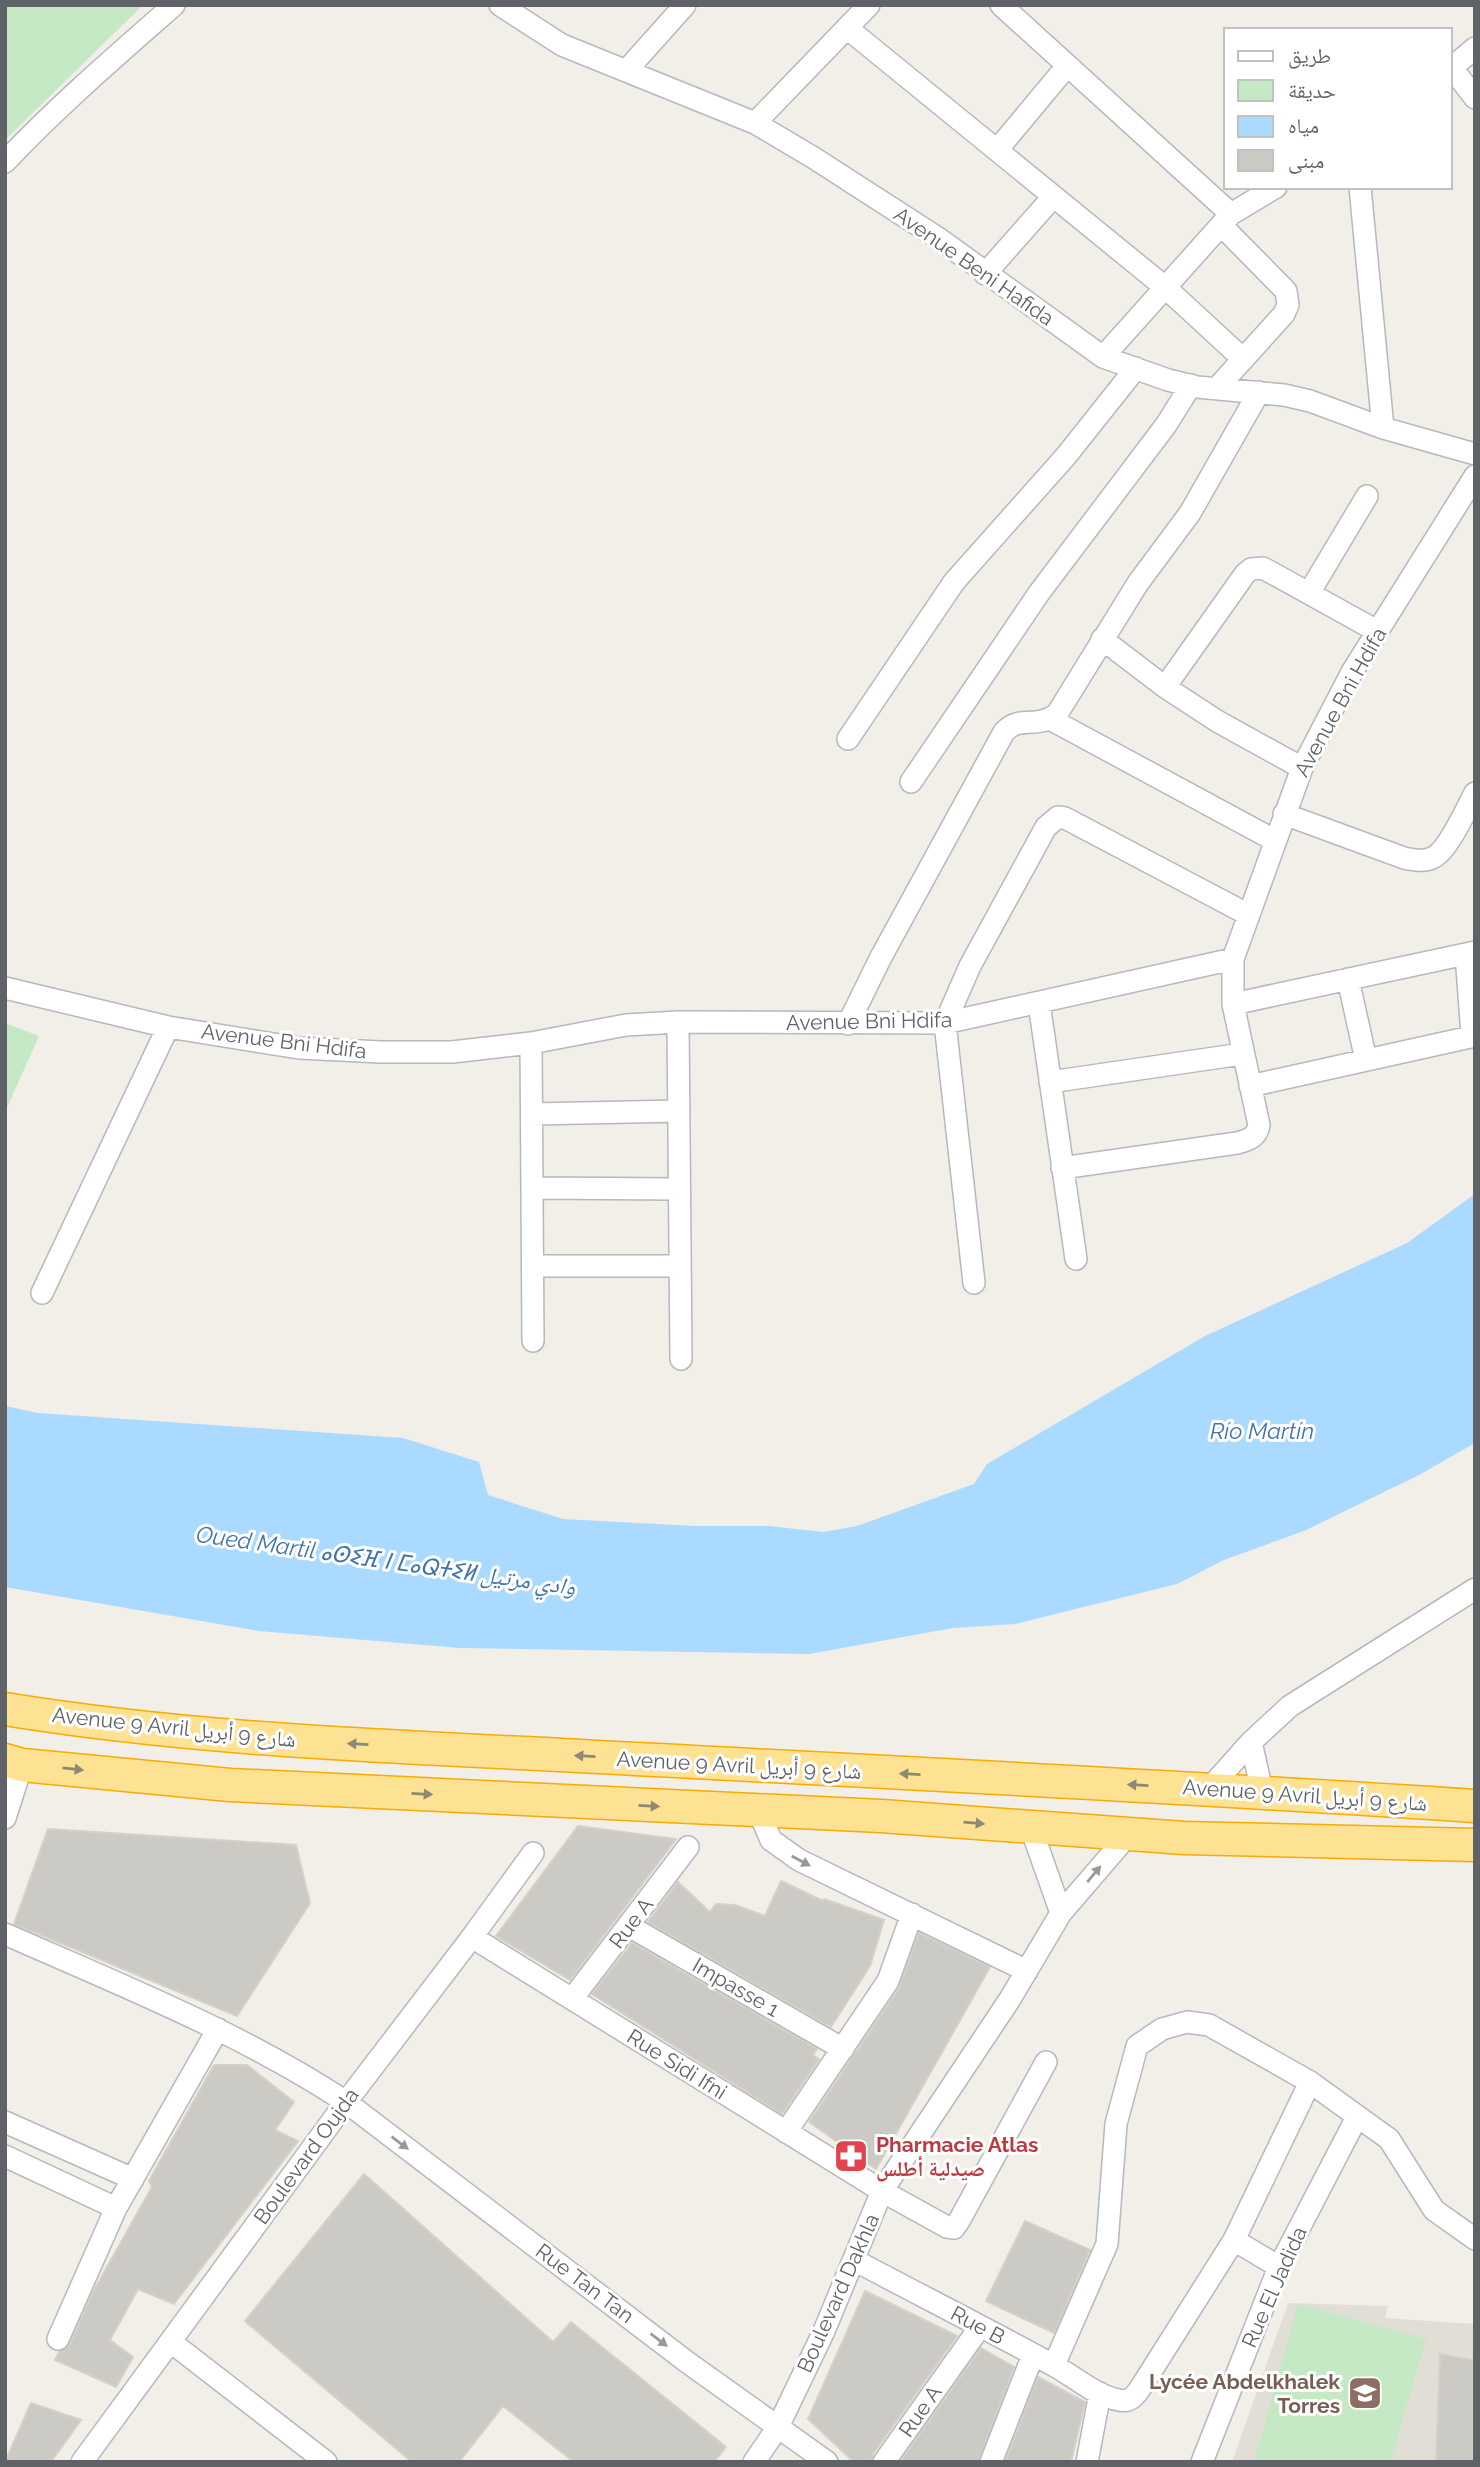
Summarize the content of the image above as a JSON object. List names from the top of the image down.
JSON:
{
  "streets": {
    "highway": ["Avenue 9 Avril شارع 9 أبريل"],
    "street": [
      "Avenue Beni Hafida",
      "Avenue Bni Hdifa",
      "Rue A",
      "Impasse 1",
      "Rue Sidi Ifni",
      "Boulevard Oujda",
      "Rue Tan Tan",
      "Rue El Jadida",
      "Boulevard Dakhla",
      "Rue B"
    ]
  },
  "crossings": [
    ["Avenue 9 Avril شارع 9 أبريل", "Boulevard Dakhla"],
    ["Rue A", "Impasse 1"],
    ["Rue A", "Rue Sidi Ifni"],
    ["Rue A", "Rue B"],
    ["Rue Sidi Ifni", "Boulevard Oujda"],
    ["Rue Sidi Ifni", "Boulevard Dakhla"],
    ["Boulevard Oujda", "Rue Tan Tan"],
    ["Rue Tan Tan", "Boulevard Dakhla"],
    ["Boulevard Dakhla", "Rue B"]
  ],
  "one_way": ["Rue Tan Tan"],
  "water": ["Río Martín", "Oued Martil ⴰⵙⵉⴼ ⵏ ⵎⴰⵕⵜⵉⵍ وادي مرتيل"],
  "places": {
    "pharmacy": ["Pharmacie Atlas صيدلية أطلس"],
    "school or university": ["Lycée Abdelkhalek Torres"]
  },
  "legend": [
    "طريق",
    "حديقة",
    "مياه",
    "مبنى"
  ]
}
